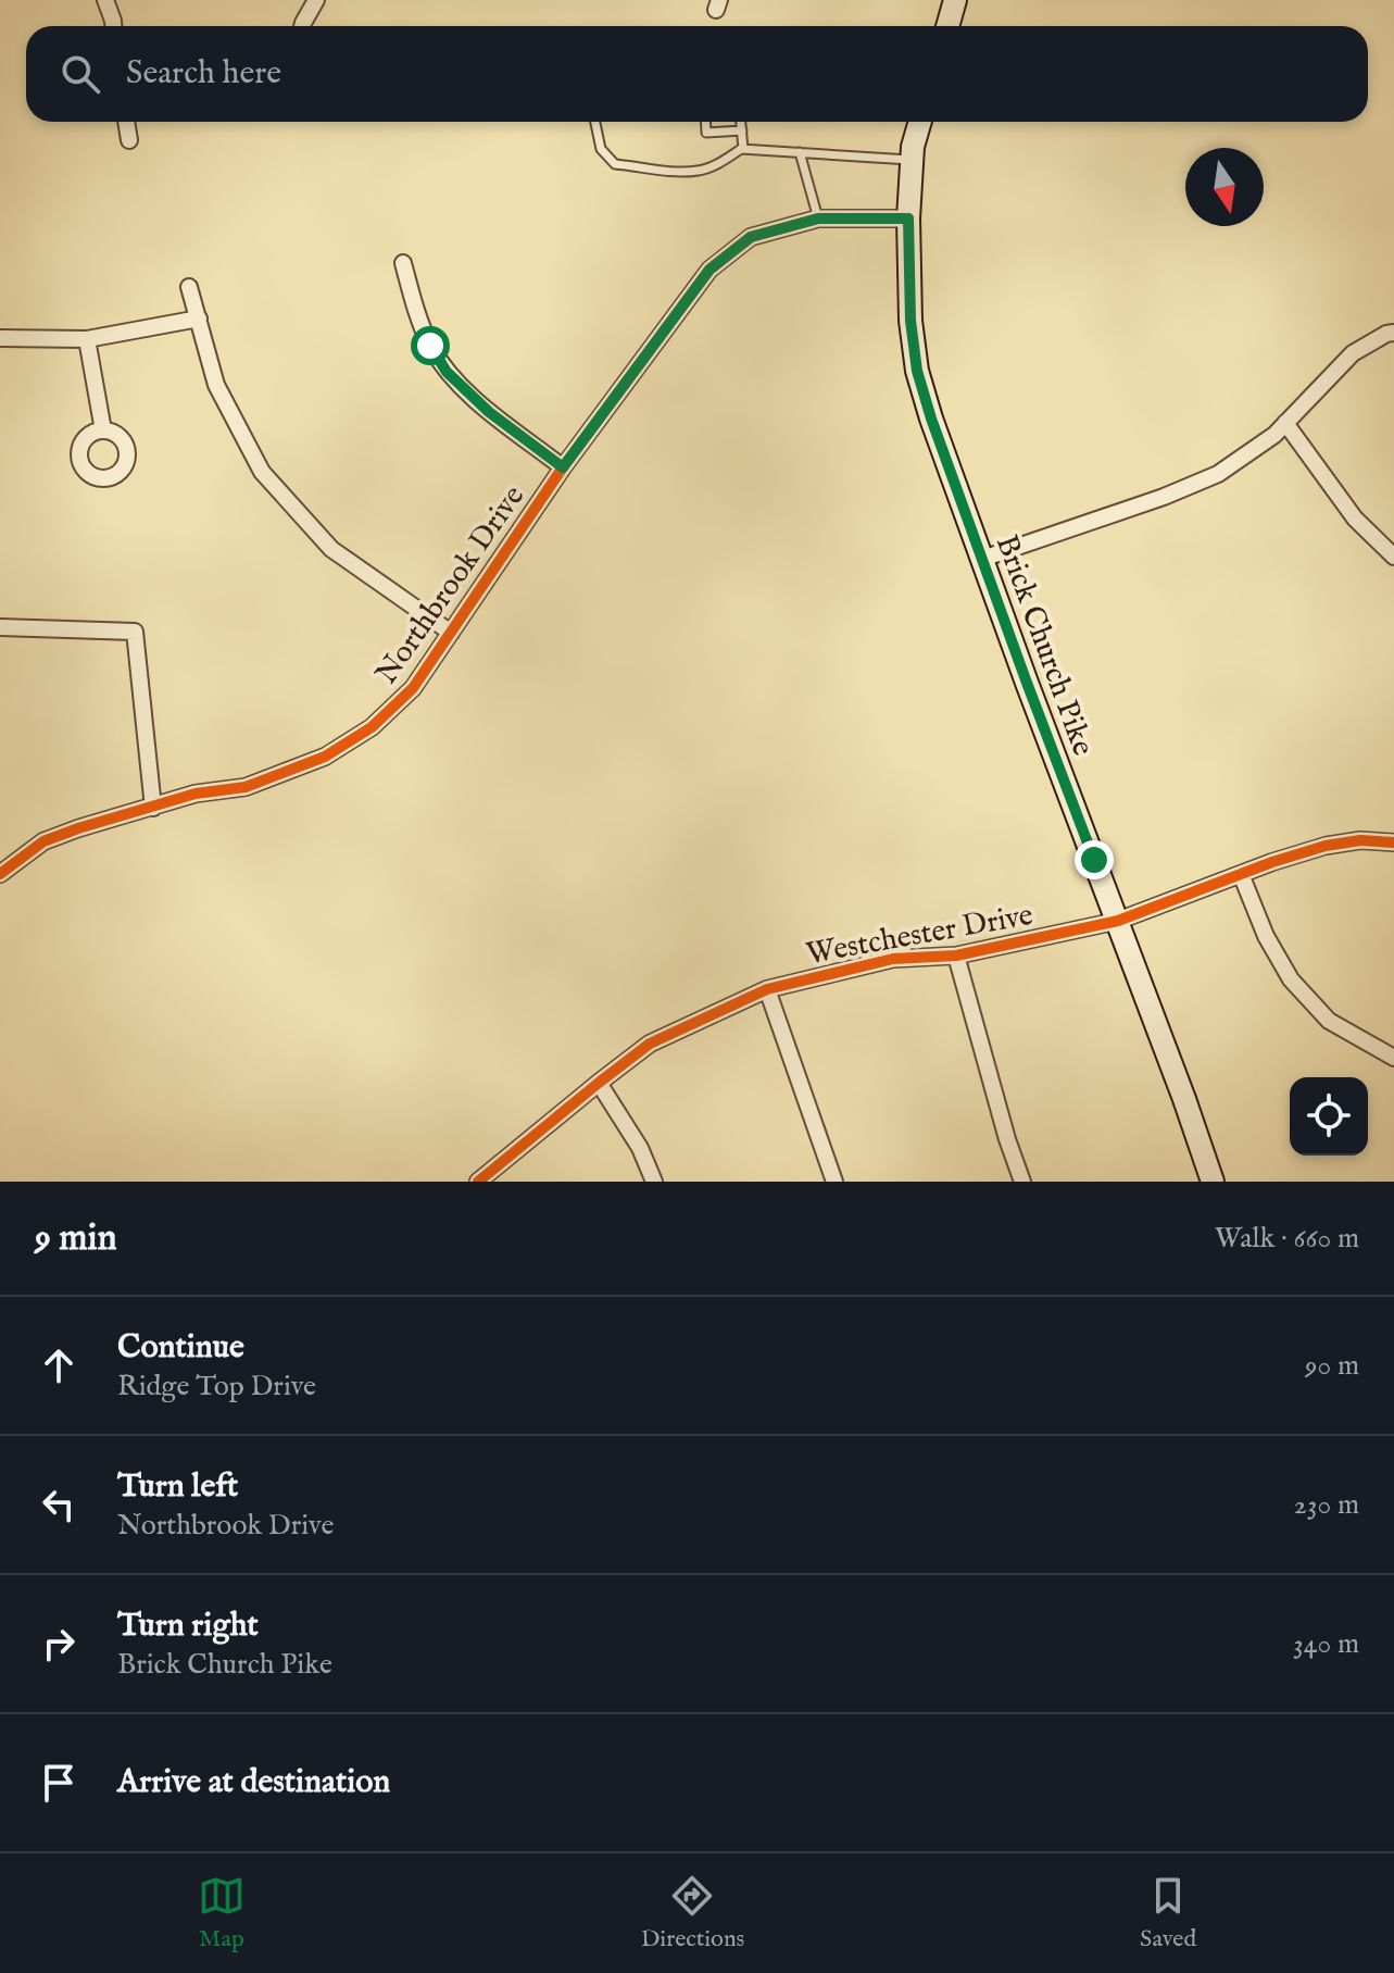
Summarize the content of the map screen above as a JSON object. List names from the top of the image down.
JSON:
{
  "streets": {
    "main road": ["Brick Church Pike"],
    "street": ["Northbrook Drive", "Westchester Drive"]
  },
  "crossings": [
    ["Northbrook Drive", "Brick Church Pike"],
    ["Brick Church Pike", "Westchester Drive"]
  ],
  "north": "bottom",
  "page": {
    "search": "Search here",
    "heading": ["9 min", "Walk · 660 m"],
    "list": [
      ["Continue", "Ridge Top Drive", "90 m"],
      ["Turn left", "Northbrook Drive", "230 m"],
      ["Turn right", "Brick Church Pike", "340 m"],
      "Arrive at destination"
    ],
    "nav": ["Map", "Directions", "Saved"]
  }
}
